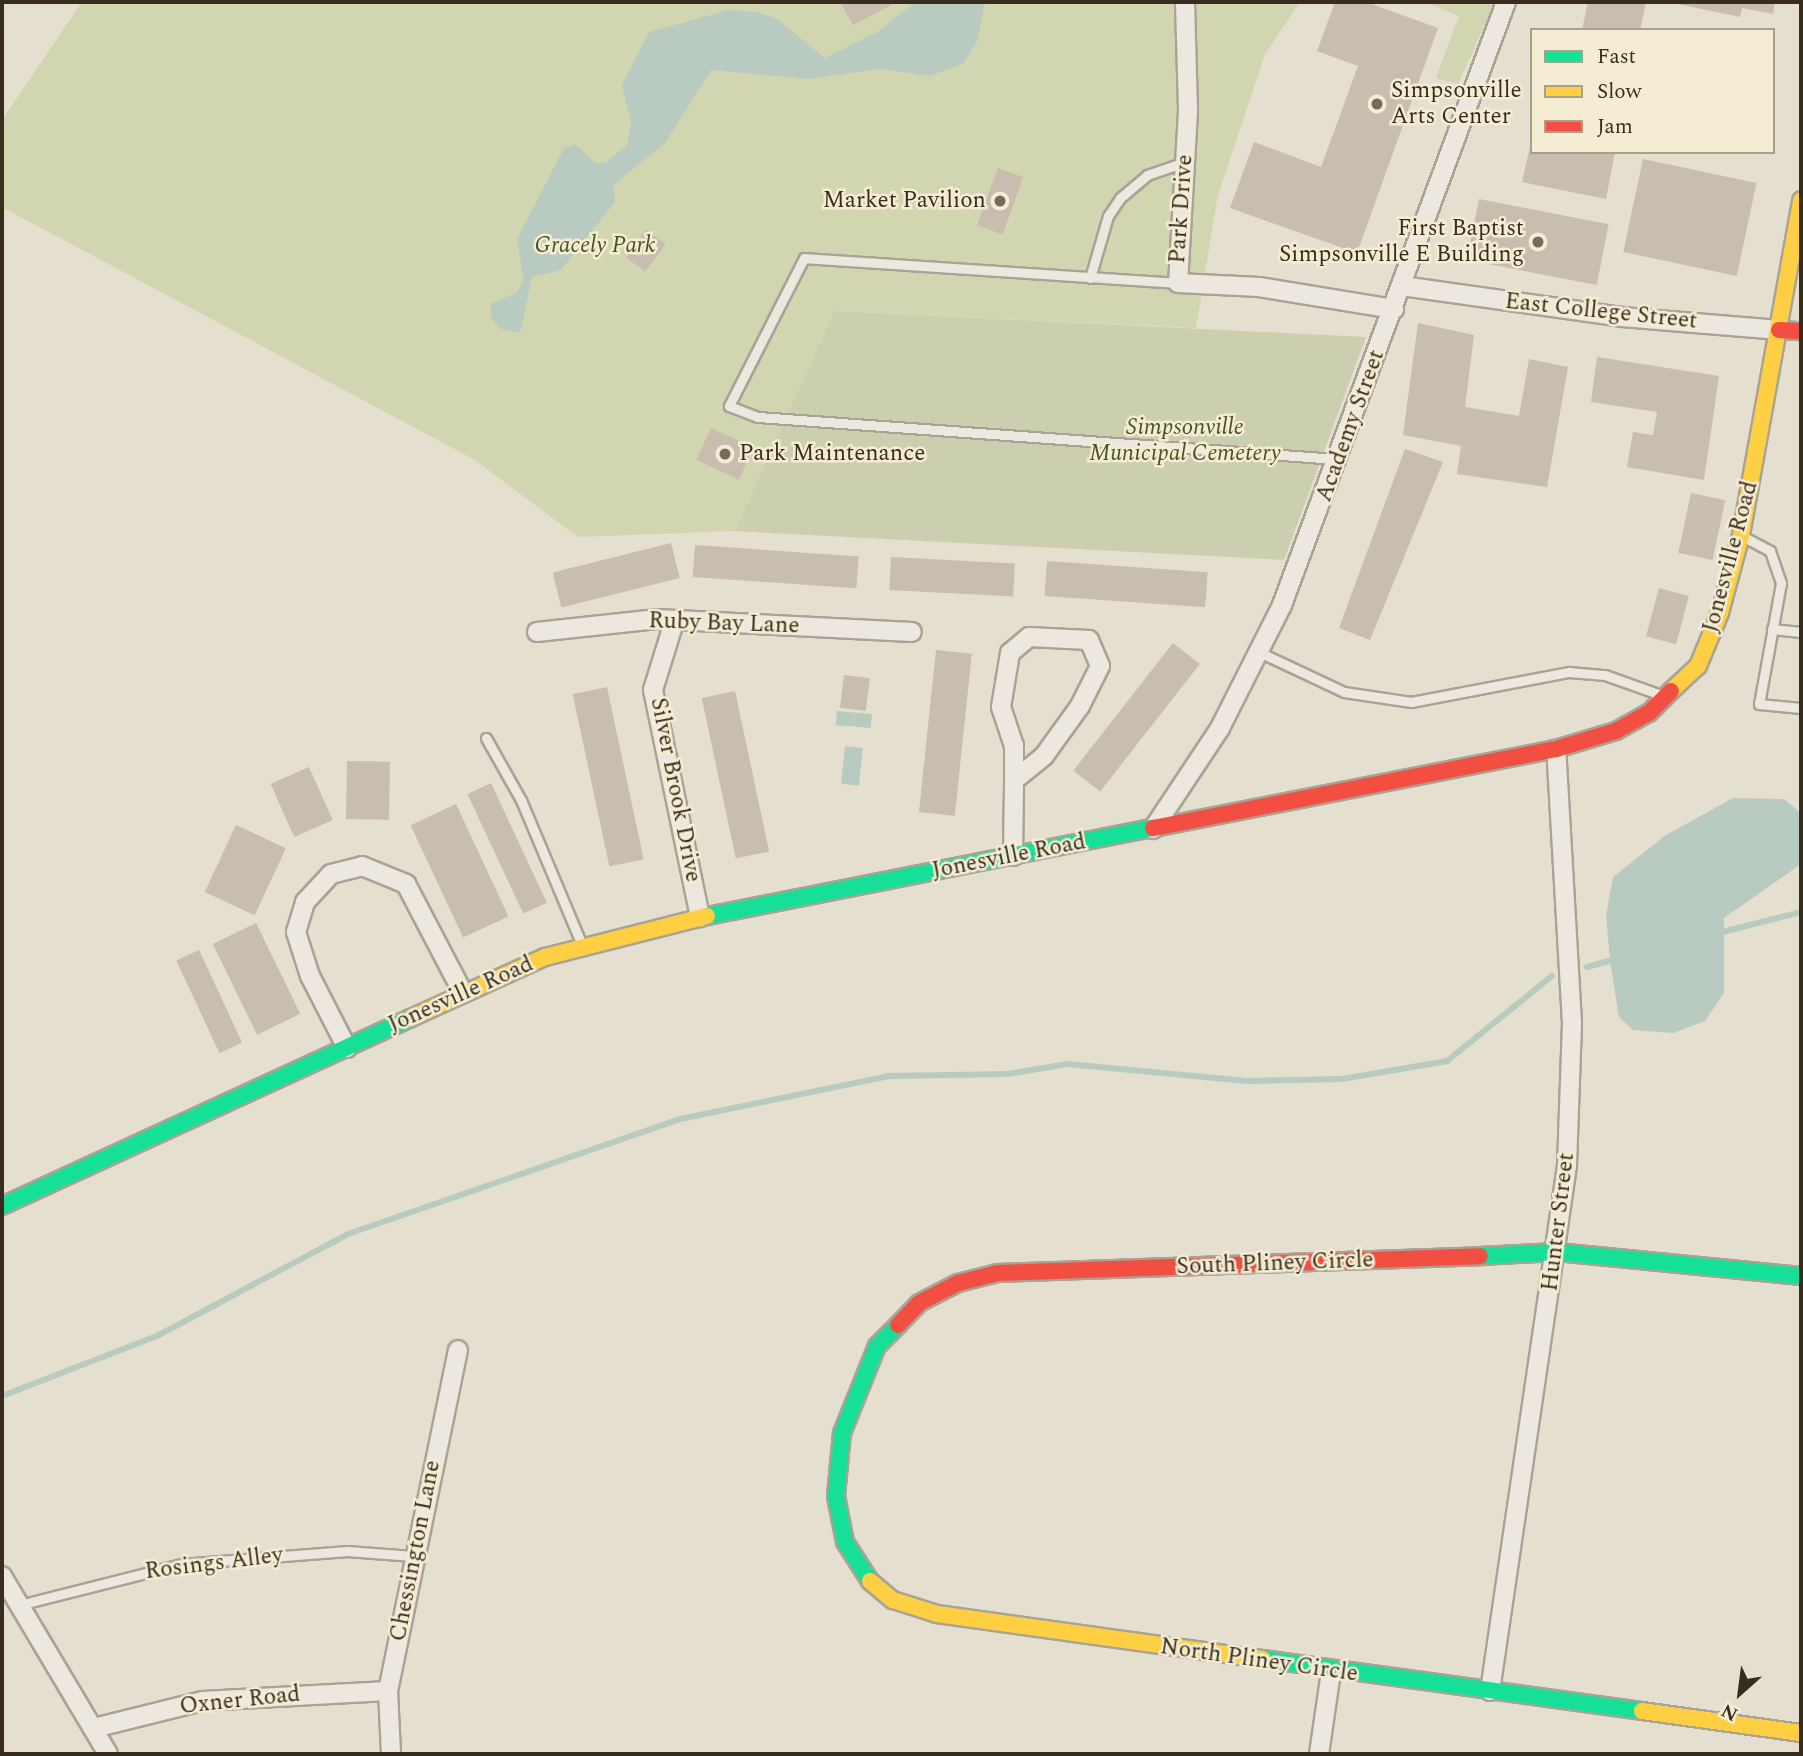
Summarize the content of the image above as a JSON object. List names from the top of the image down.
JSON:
{
  "streets": {
    "street": [
      "Park Drive",
      "East College Street",
      "Academy Street",
      "Jonesville Road",
      "Ruby Bay Lane",
      "Silver Brook Drive",
      "Hunter Street",
      "South Pliney Circle",
      "Chessington Lane",
      "North Pliney Circle",
      "Oxner Road"
    ],
    "lane": ["Rosings Alley"]
  },
  "crossings": [
    ["Park Drive", "Academy Street"],
    ["East College Street", "Academy Street"],
    ["East College Street", "Jonesville Road"],
    ["Academy Street", "Jonesville Road"],
    ["Jonesville Road", "Silver Brook Drive"],
    ["Jonesville Road", "Hunter Street"],
    ["Ruby Bay Lane", "Silver Brook Drive"],
    ["Hunter Street", "South Pliney Circle"],
    ["Hunter Street", "North Pliney Circle"],
    ["South Pliney Circle", "North Pliney Circle"],
    ["Chessington Lane", "Rosings Alley"],
    ["Chessington Lane", "Oxner Road"]
  ],
  "parks": ["Gracely Park", "Simpsonville Municipal Cemetery"],
  "places": [
    "Simpsonville Arts Center",
    "Market Pavilion",
    "First Baptist Simpsonville E Building",
    "Park Maintenance"
  ],
  "legend": ["Fast", "Slow", "Jam"],
  "north": "bottom left"
}
